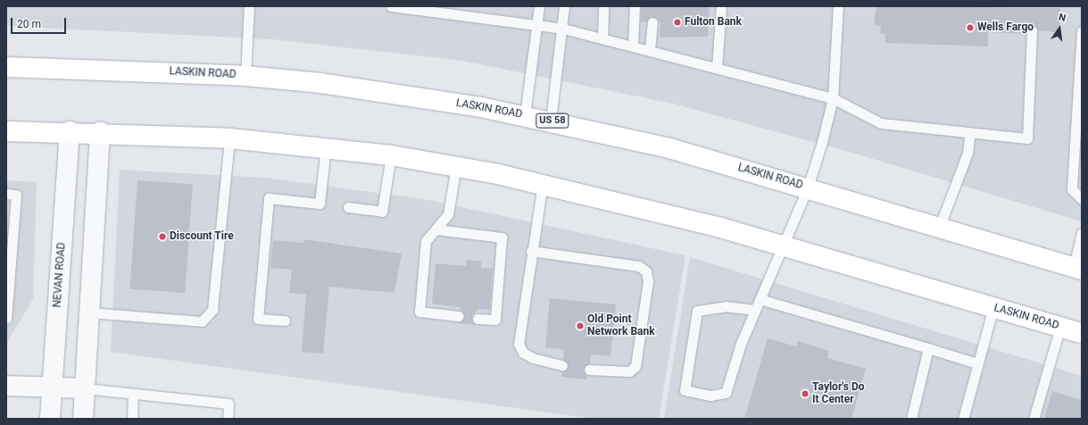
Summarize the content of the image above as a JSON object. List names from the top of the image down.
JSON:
{
  "streets": {
    "main road": ["LASKIN ROAD", "US 58"],
    "street": ["NEVAN ROAD"]
  },
  "crossings": [
    ["LASKIN ROAD", "NEVAN ROAD"]
  ],
  "places": [
    "Fulton Bank",
    "Wells Fargo",
    "Discount Tire",
    "Old Point Network Bank",
    "Taylor's Do It Center"
  ],
  "scale_bar": "20 m",
  "north": "top"
}
